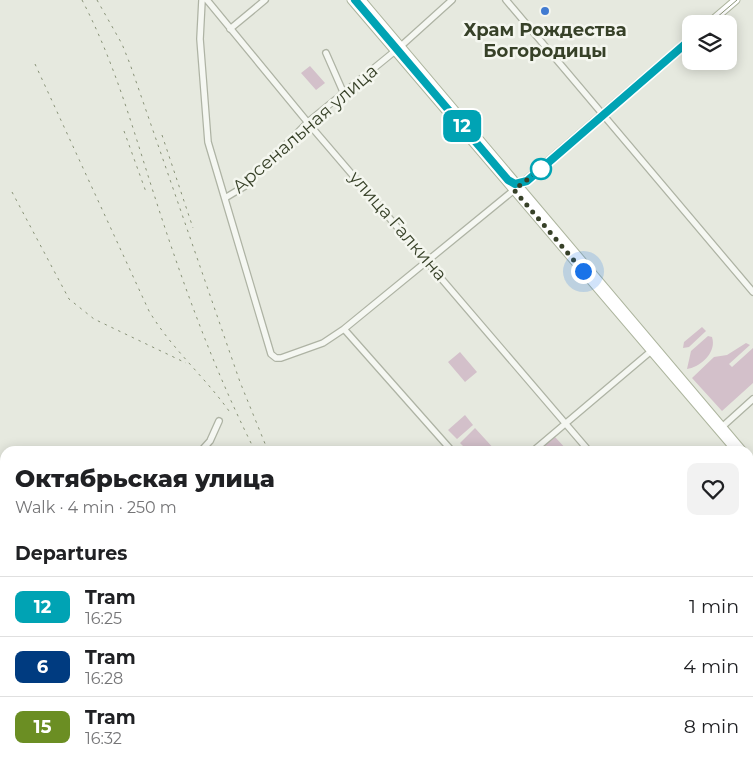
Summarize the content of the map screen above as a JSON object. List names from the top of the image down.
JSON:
{
  "streets": {
    "street": ["Арсенальная улица", "улица Галкина"]
  },
  "crossings": [
    ["Арсенальная улица", "улица Галкина"]
  ],
  "places": ["Храм Рождества Богородицы"],
  "lines": ["tram line 12"],
  "page": {
    "on_map": "12",
    "heading": [
      ["Октябрьская улица", "Walk · 4 min · 250 m"],
      "Departures"
    ],
    "list": [
      {
        "mark": "12",
        "name": "Tram",
        "note": "16:25",
        "value": "1 min"
      },
      {
        "mark": "6",
        "name": "Tram",
        "note": "16:28",
        "value": "4 min"
      },
      {
        "mark": "15",
        "name": "Tram",
        "note": "16:32",
        "value": "8 min"
      }
    ]
  }
}
